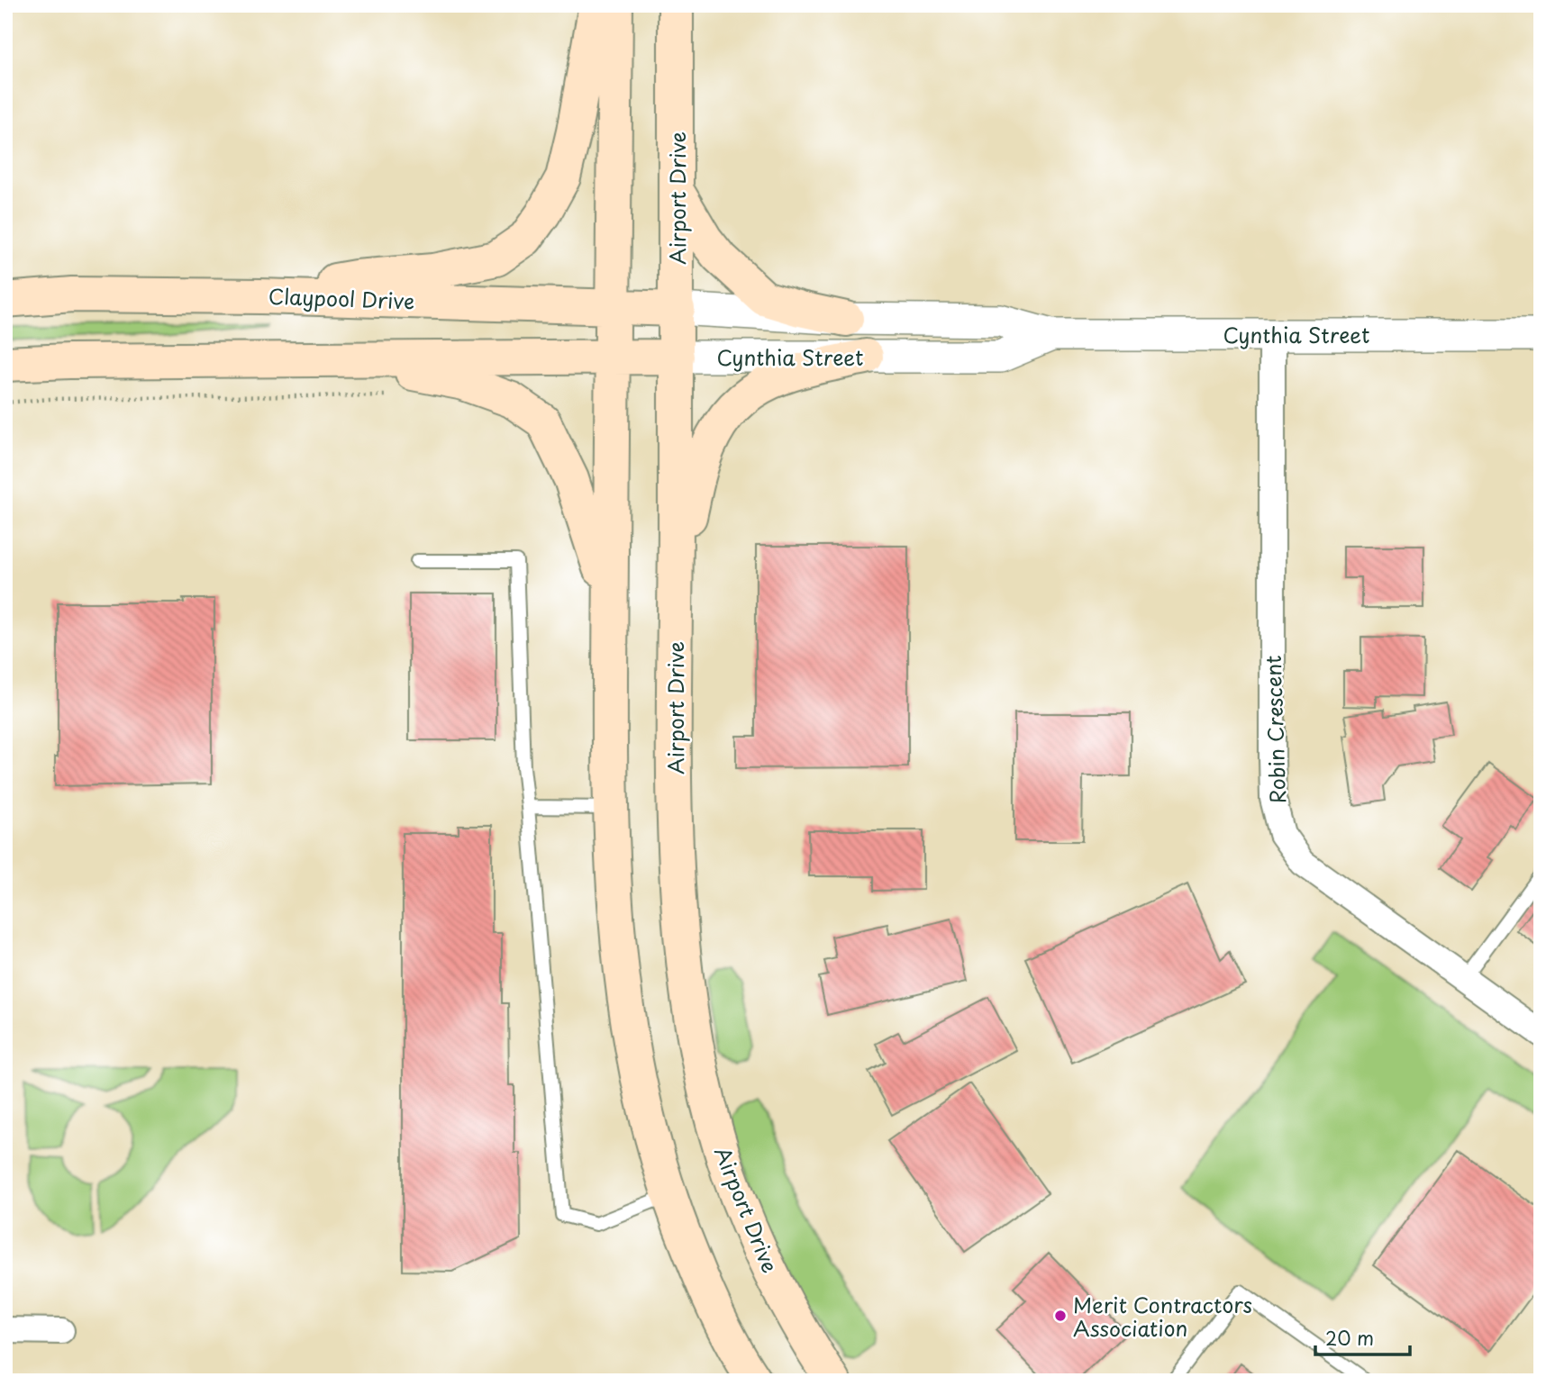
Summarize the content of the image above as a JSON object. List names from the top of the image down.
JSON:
{
  "streets": {
    "main road": ["Airport Drive", "Claypool Drive"],
    "street": ["Cynthia Street", "Robin Crescent"]
  },
  "crossings": [
    ["Airport Drive", "Claypool Drive"],
    ["Airport Drive", "Cynthia Street"],
    ["Claypool Drive", "Cynthia Street"],
    ["Cynthia Street", "Robin Crescent"]
  ],
  "places": ["Merit Contractors Association"],
  "scale_bar": "20 m"
}
